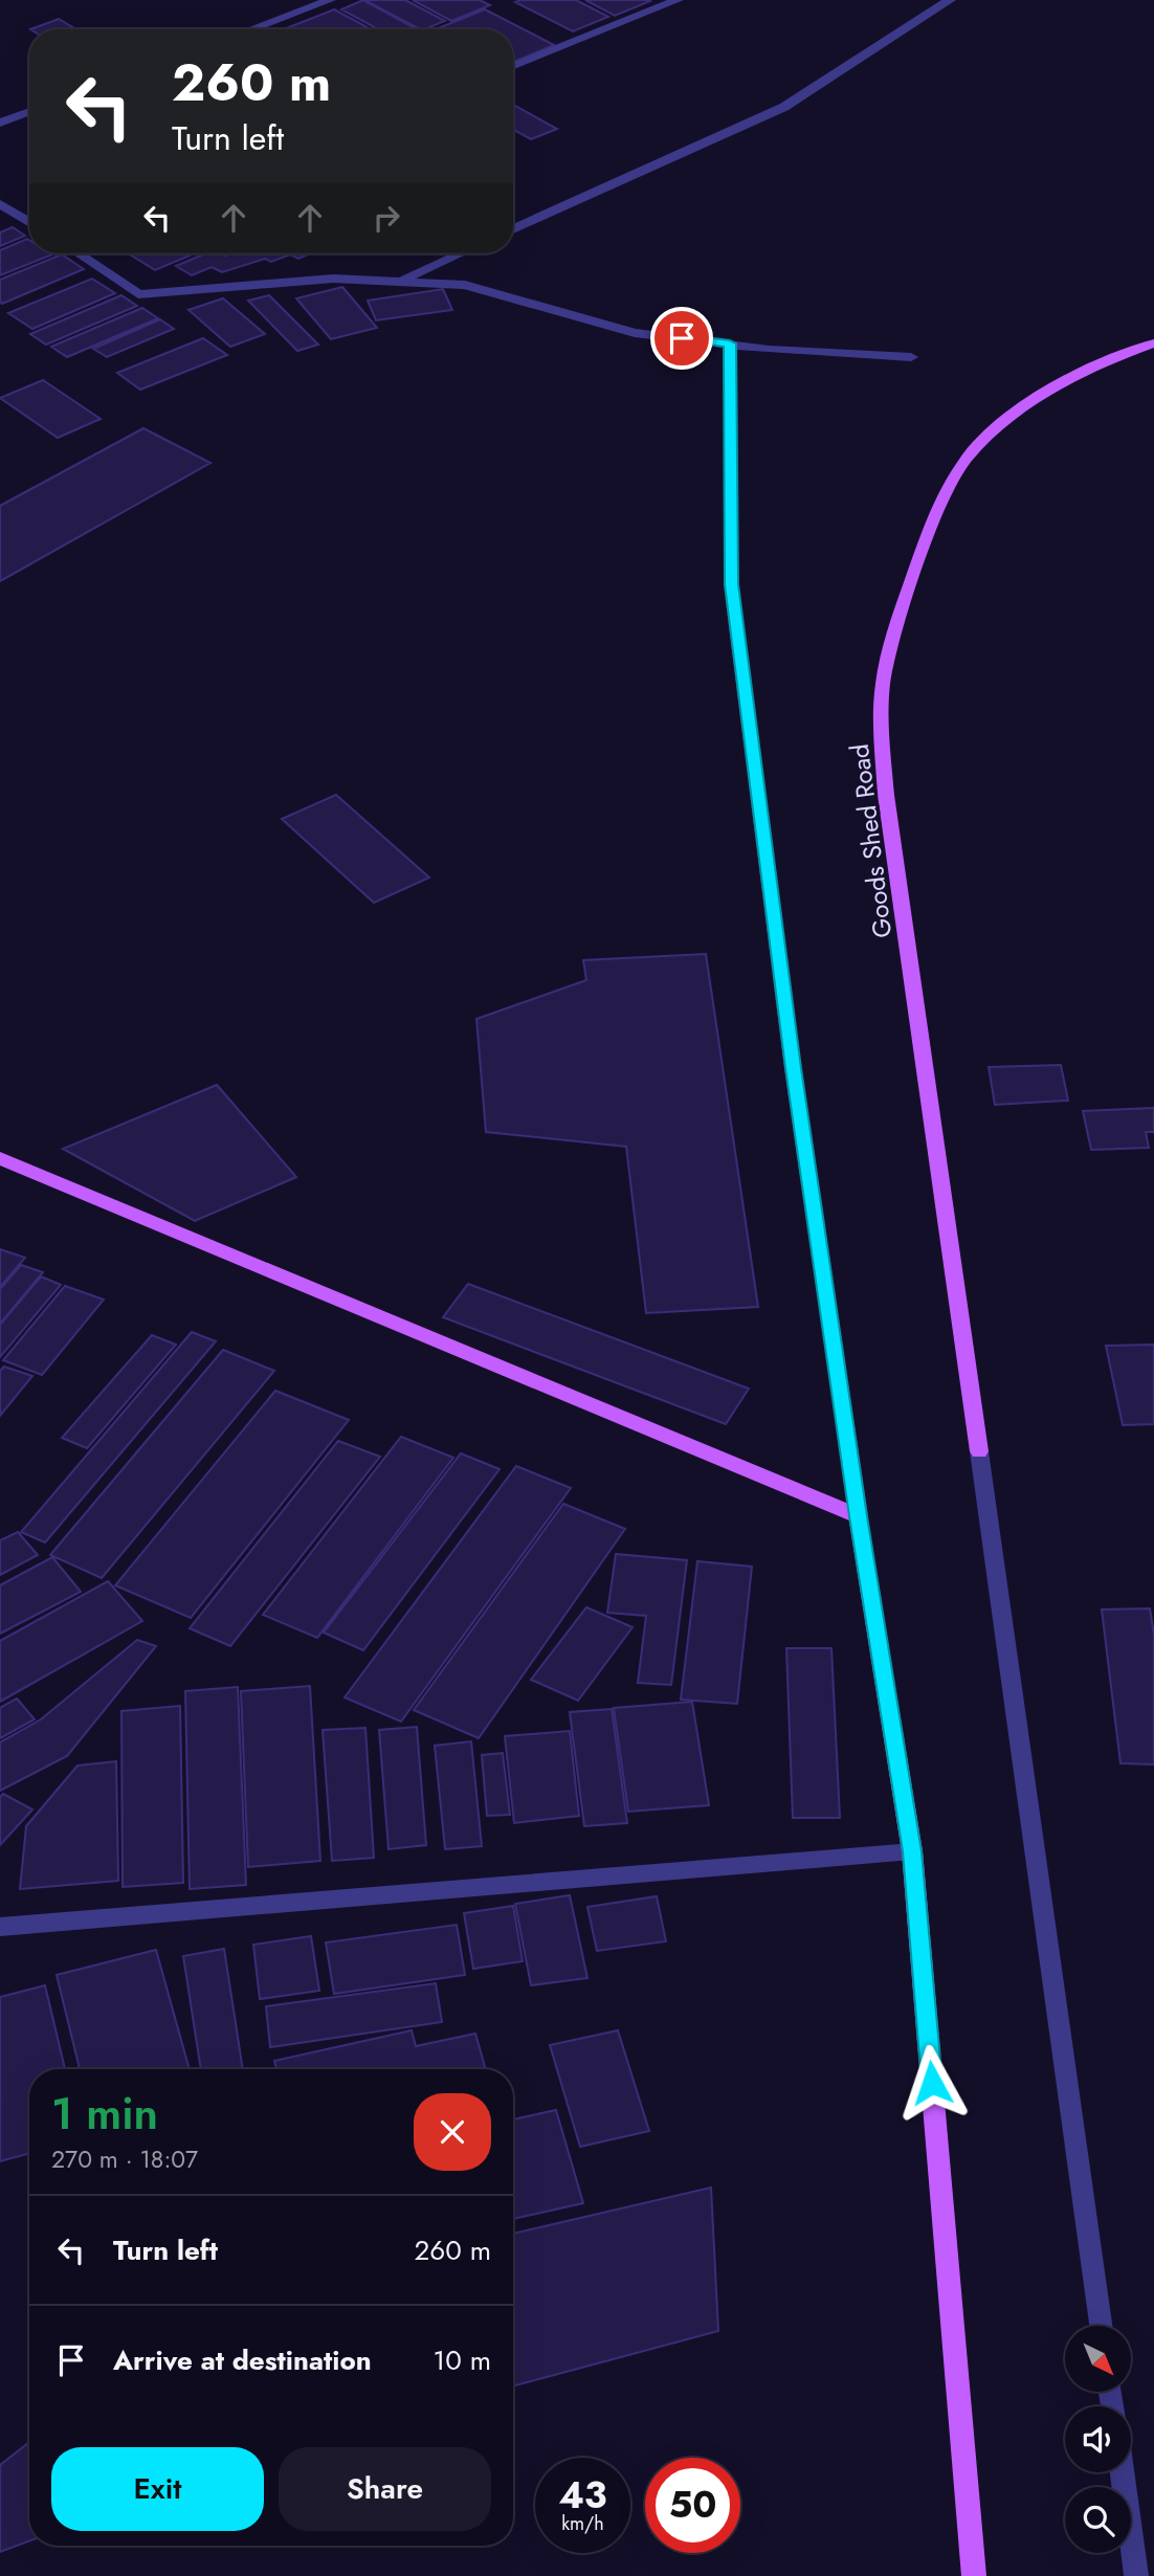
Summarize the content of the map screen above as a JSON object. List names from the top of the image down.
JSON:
{
  "streets": {
    "main road": ["Goods Shed Road"]
  },
  "north": "bottom right",
  "page": {
    "turn": ["260 m", "Turn left"],
    "heading": ["1 min", "270 m · 18:07"],
    "list": [
      {
        "name": "Turn left",
        "value": "260 m"
      },
      {
        "name": "Arrive at destination",
        "value": "10 m"
      }
    ],
    "buttons": ["Exit", "Share"],
    "speed": "43 km/h",
    "limit": "50"
  }
}
